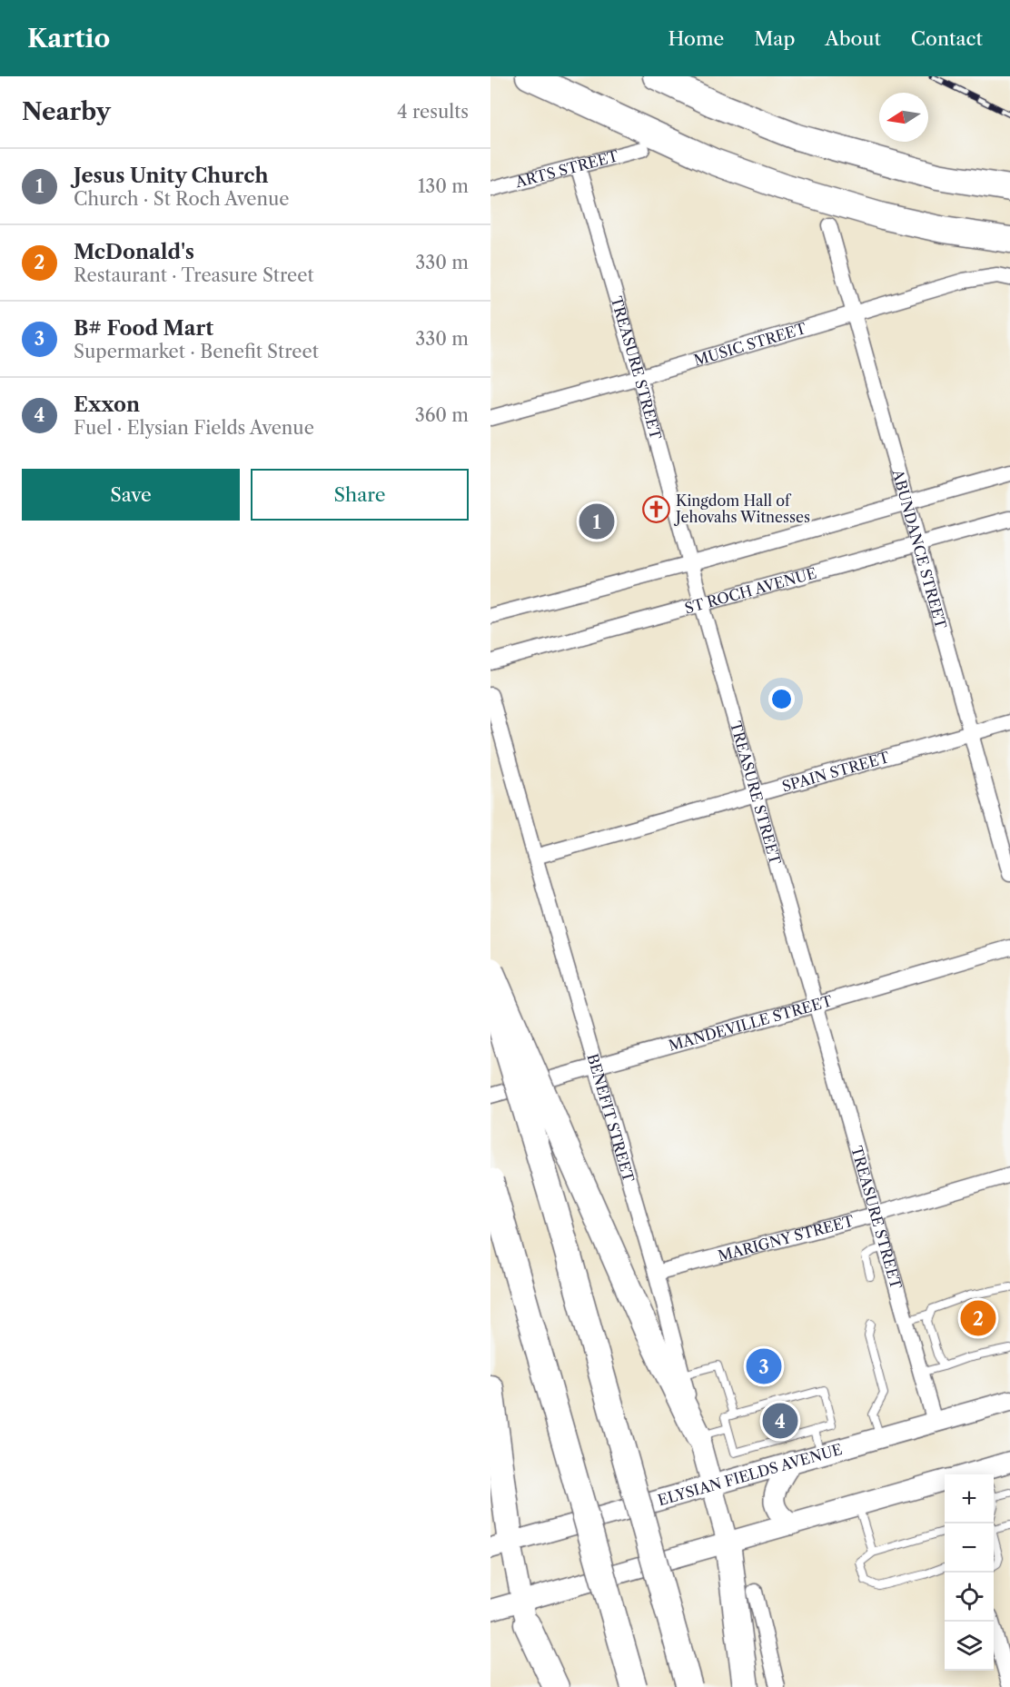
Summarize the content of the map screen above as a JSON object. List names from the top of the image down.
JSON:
{
  "streets": {
    "main road": ["BENEFIT STREET", "ELYSIAN FIELDS AVENUE"],
    "street": [
      "ARTS STREET",
      "MUSIC STREET",
      "TREASURE STREET",
      "ABUNDANCE STREET",
      "ST ROCH AVENUE",
      "SPAIN STREET",
      "MANDEVILLE STREET",
      "MARIGNY STREET"
    ]
  },
  "crossings": [
    ["ARTS STREET", "TREASURE STREET"],
    ["MUSIC STREET", "TREASURE STREET"],
    ["MUSIC STREET", "ABUNDANCE STREET"],
    ["TREASURE STREET", "ST ROCH AVENUE"],
    ["TREASURE STREET", "SPAIN STREET"],
    ["TREASURE STREET", "MANDEVILLE STREET"],
    ["TREASURE STREET", "MARIGNY STREET"],
    ["TREASURE STREET", "ELYSIAN FIELDS AVENUE"],
    ["ABUNDANCE STREET", "ST ROCH AVENUE"],
    ["ABUNDANCE STREET", "SPAIN STREET"],
    ["SPAIN STREET", "BENEFIT STREET"],
    ["MANDEVILLE STREET", "BENEFIT STREET"],
    ["BENEFIT STREET", "MARIGNY STREET"],
    ["BENEFIT STREET", "ELYSIAN FIELDS AVENUE"]
  ],
  "places": {
    "church": ["Kingdom Hall of Jehovahs Witnesses"]
  },
  "north": "left",
  "page": {
    "header": "Kartio",
    "nav": [
      "Home",
      "Map",
      "About",
      "Contact"
    ],
    "heading": ["Nearby", "4 results"],
    "list": [
      {
        "mark": "1",
        "name": "Jesus Unity Church",
        "note": "Church · St Roch Avenue",
        "value": "130 m"
      },
      {
        "mark": "2",
        "name": "McDonald's",
        "note": "Restaurant · Treasure Street",
        "value": "330 m"
      },
      {
        "mark": "3",
        "name": "B# Food Mart",
        "note": "Supermarket · Benefit Street",
        "value": "330 m"
      },
      {
        "mark": "4",
        "name": "Exxon",
        "note": "Fuel · Elysian Fields Avenue",
        "value": "360 m"
      }
    ],
    "buttons": ["Save", "Share"],
    "pins": [
      "1",
      "2",
      "3",
      "4"
    ],
    "map_buttons": ["+", "−"]
  }
}
